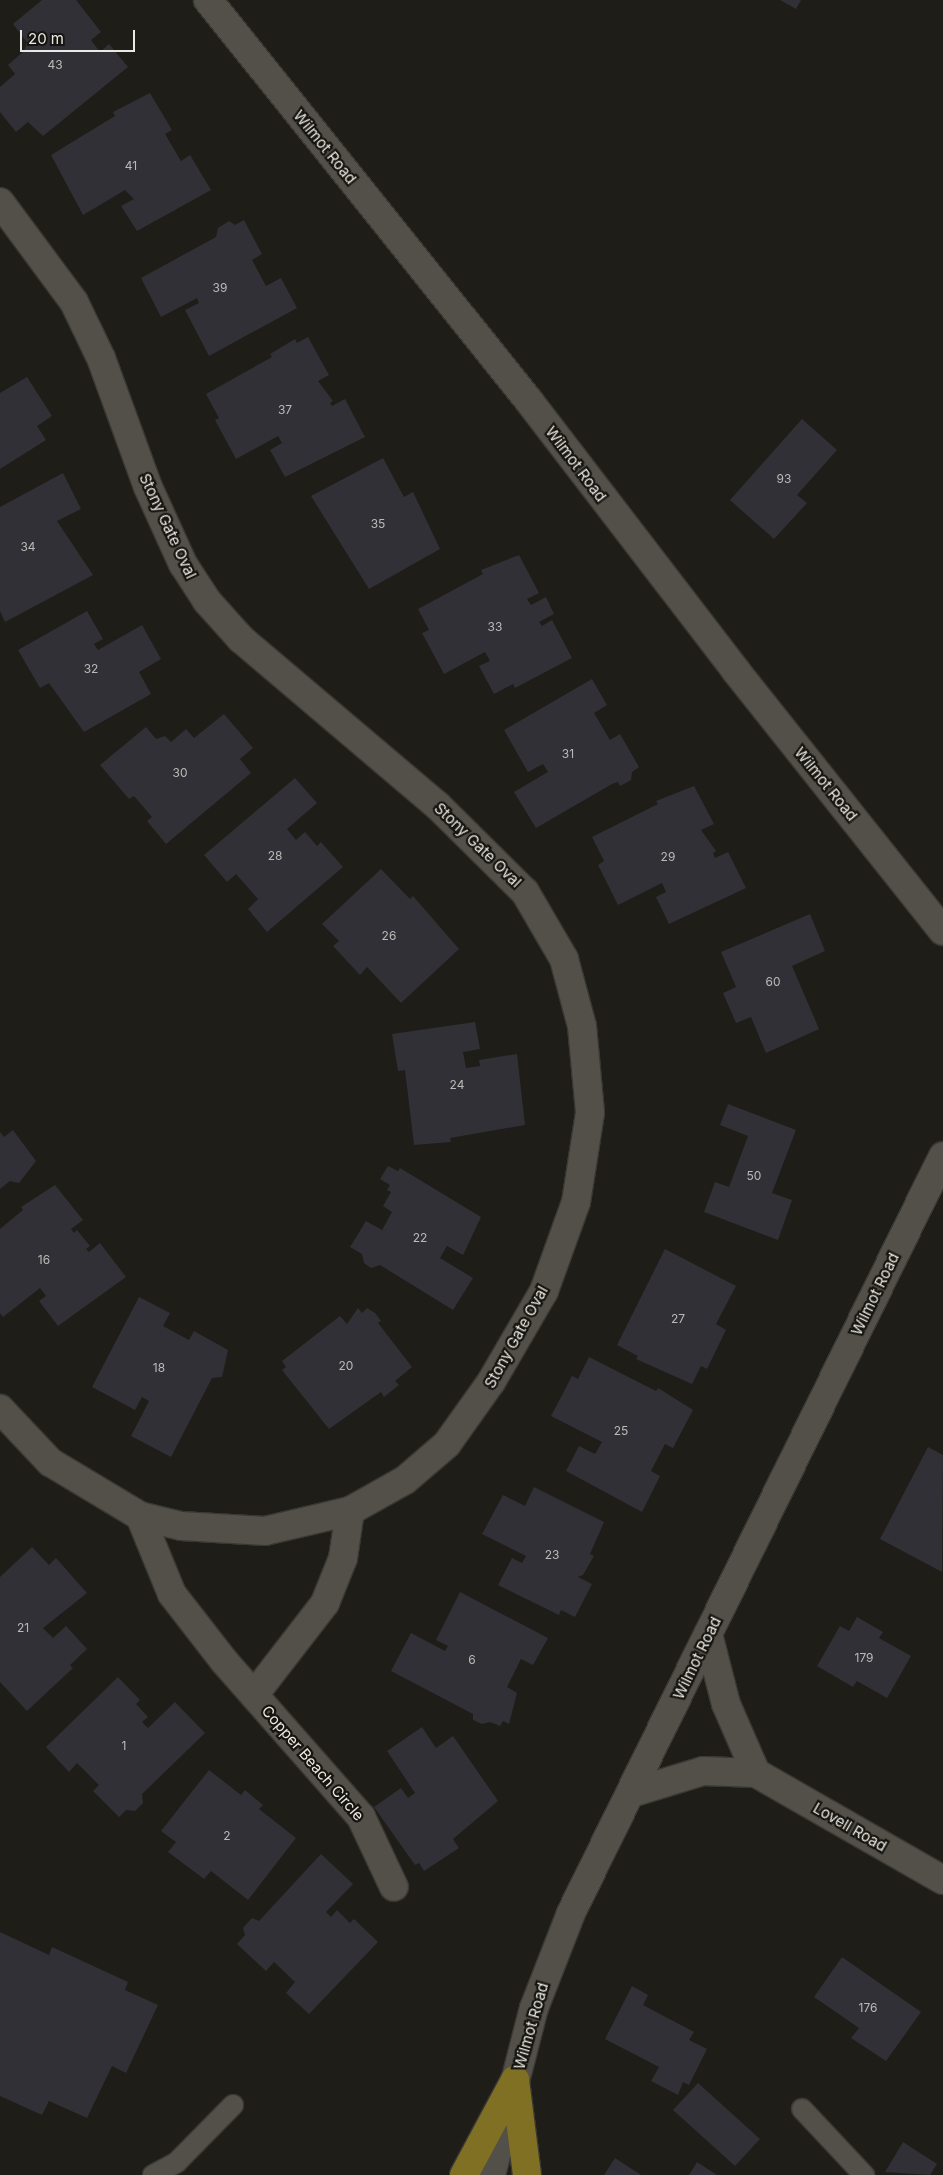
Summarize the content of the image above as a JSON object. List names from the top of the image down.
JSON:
{
  "streets": {
    "street": [
      "Wilmot Road",
      "Stony Gate Oval",
      "Copper Beach Circle",
      "Lovell Road"
    ]
  },
  "crossings": [
    ["Wilmot Road", "Lovell Road"],
    ["Stony Gate Oval", "Copper Beach Circle"]
  ],
  "house_numbers": [
    "43",
    "41",
    "39",
    "37",
    "93",
    "35",
    "34",
    "33",
    "32",
    "31",
    "30",
    "28",
    "29",
    "26",
    "60",
    "24",
    "50",
    "22",
    "16",
    "27",
    "20",
    "18",
    "25",
    "23",
    "21",
    "179",
    "6",
    "1",
    "2",
    "176"
  ],
  "scale_bar": "20 m"
}
